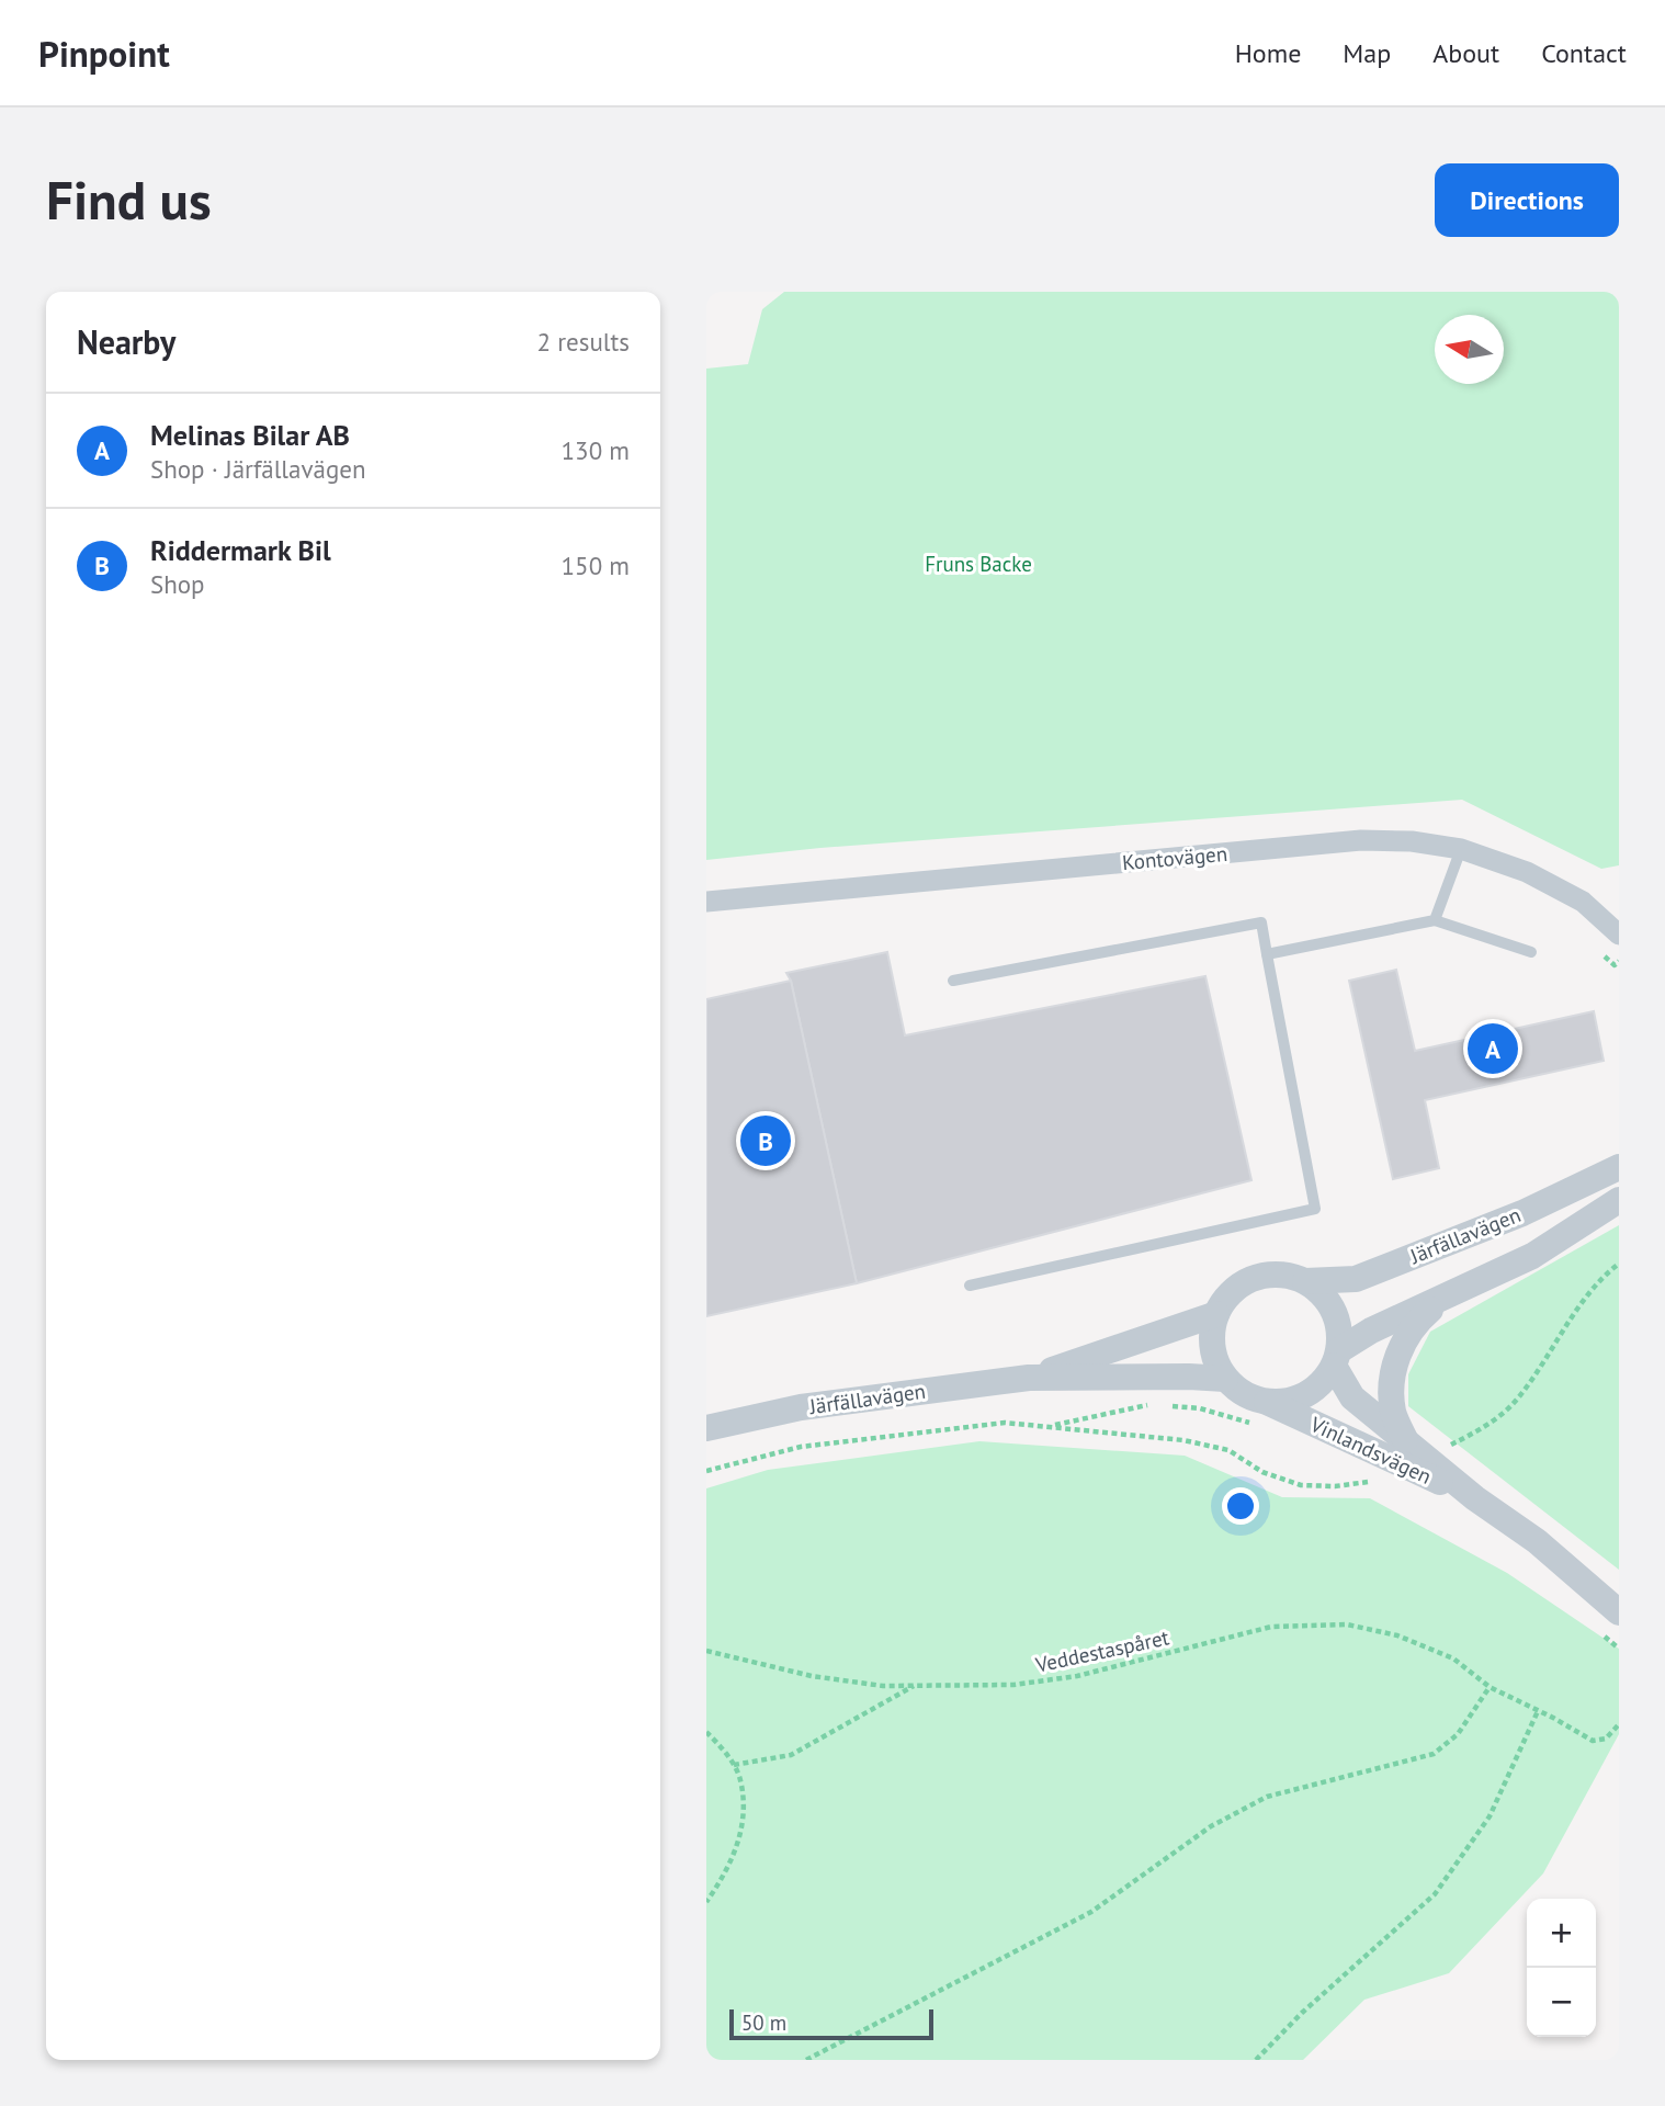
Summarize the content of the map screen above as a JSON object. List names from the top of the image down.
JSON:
{
  "streets": {
    "street": ["Kontovägen", "Järfällavägen", "Vinlandsvägen"],
    "path": ["Veddestaspåret"]
  },
  "crossings": [
    ["Järfällavägen", "Vinlandsvägen"]
  ],
  "parks": ["Fruns Backe"],
  "scale_bar": "50 m",
  "north": "left",
  "page": {
    "header": "Pinpoint",
    "nav": [
      "Home",
      "Map",
      "About",
      "Contact"
    ],
    "buttons": "Directions",
    "title": "Find us",
    "heading": ["Nearby", "2 results"],
    "list": [
      {
        "mark": "A",
        "name": "Melinas Bilar AB",
        "note": "Shop · Järfällavägen",
        "value": "130 m"
      },
      {
        "mark": "B",
        "name": "Riddermark Bil",
        "note": "Shop",
        "value": "150 m"
      }
    ],
    "pins": ["A", "B"],
    "map_buttons": ["+", "−"],
    "scale": "50 m"
  }
}
